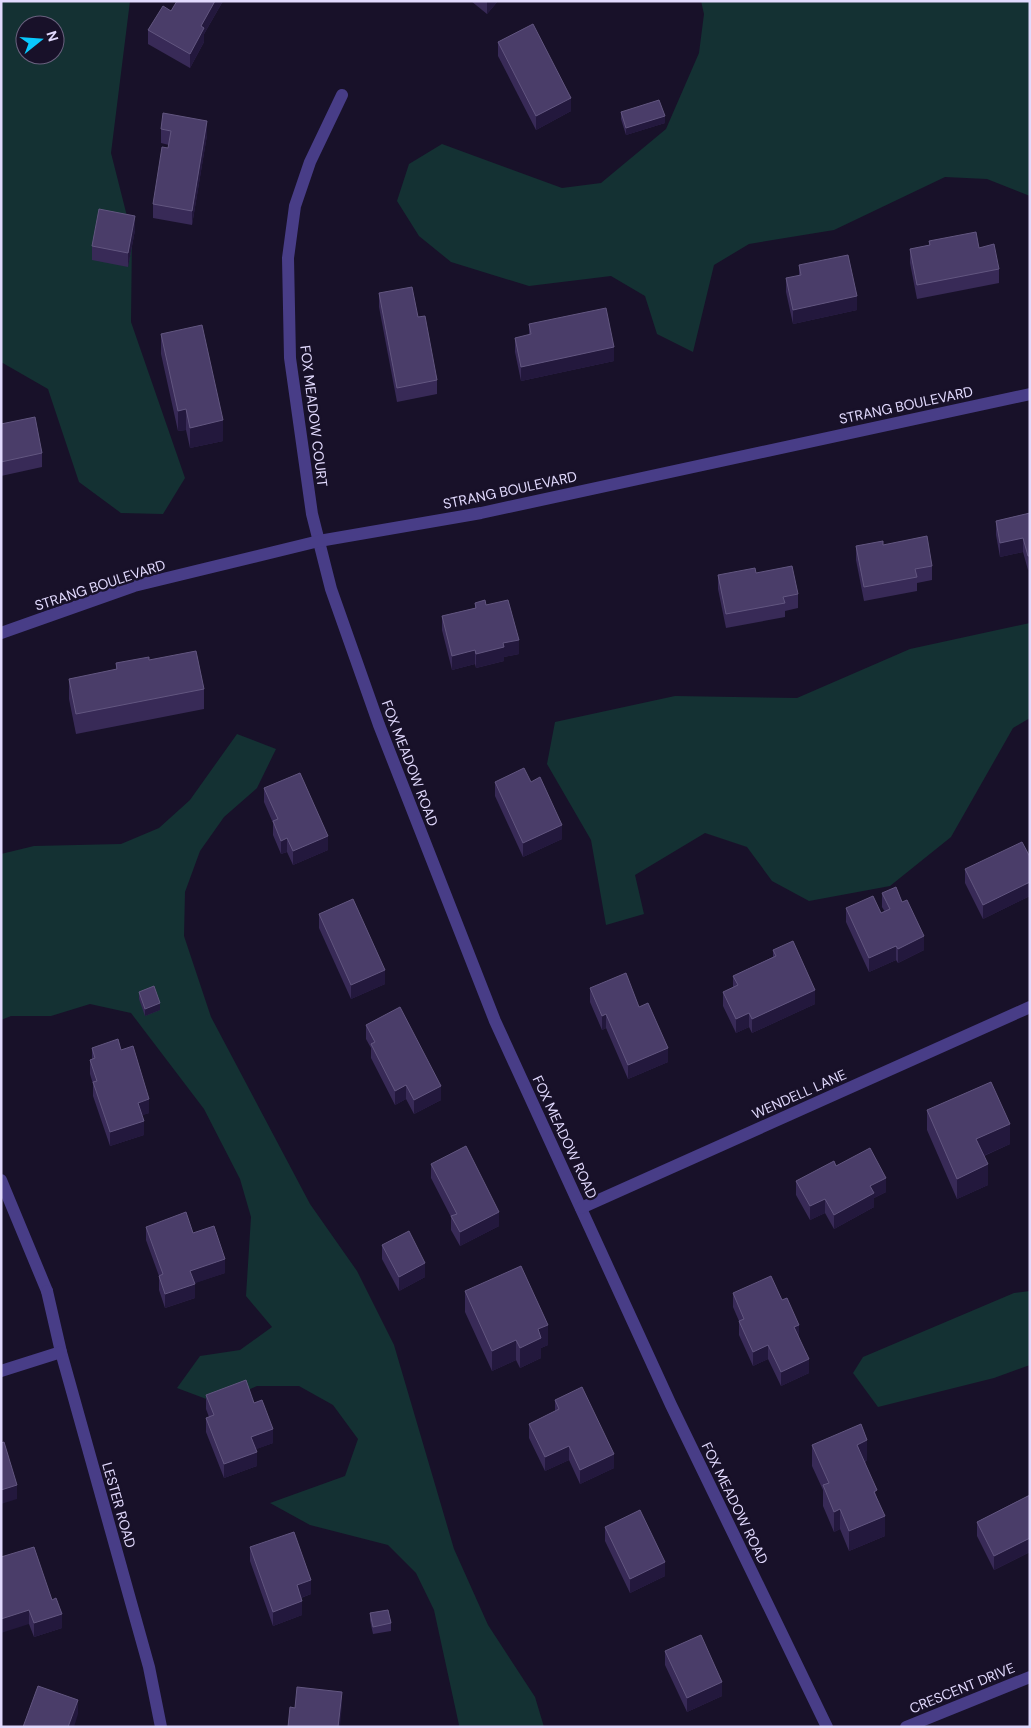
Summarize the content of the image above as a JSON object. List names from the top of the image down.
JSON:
{
  "streets": {
    "street": [
      "STRANG BOULEVARD",
      "FOX MEADOW COURT",
      "FOX MEADOW ROAD",
      "WENDELL LANE",
      "LESTER ROAD",
      "CRESCENT DRIVE"
    ]
  },
  "crossings": [
    ["STRANG BOULEVARD", "FOX MEADOW COURT"],
    ["STRANG BOULEVARD", "FOX MEADOW ROAD"],
    ["FOX MEADOW COURT", "FOX MEADOW ROAD"],
    ["FOX MEADOW ROAD", "WENDELL LANE"]
  ],
  "north": "right"
}
